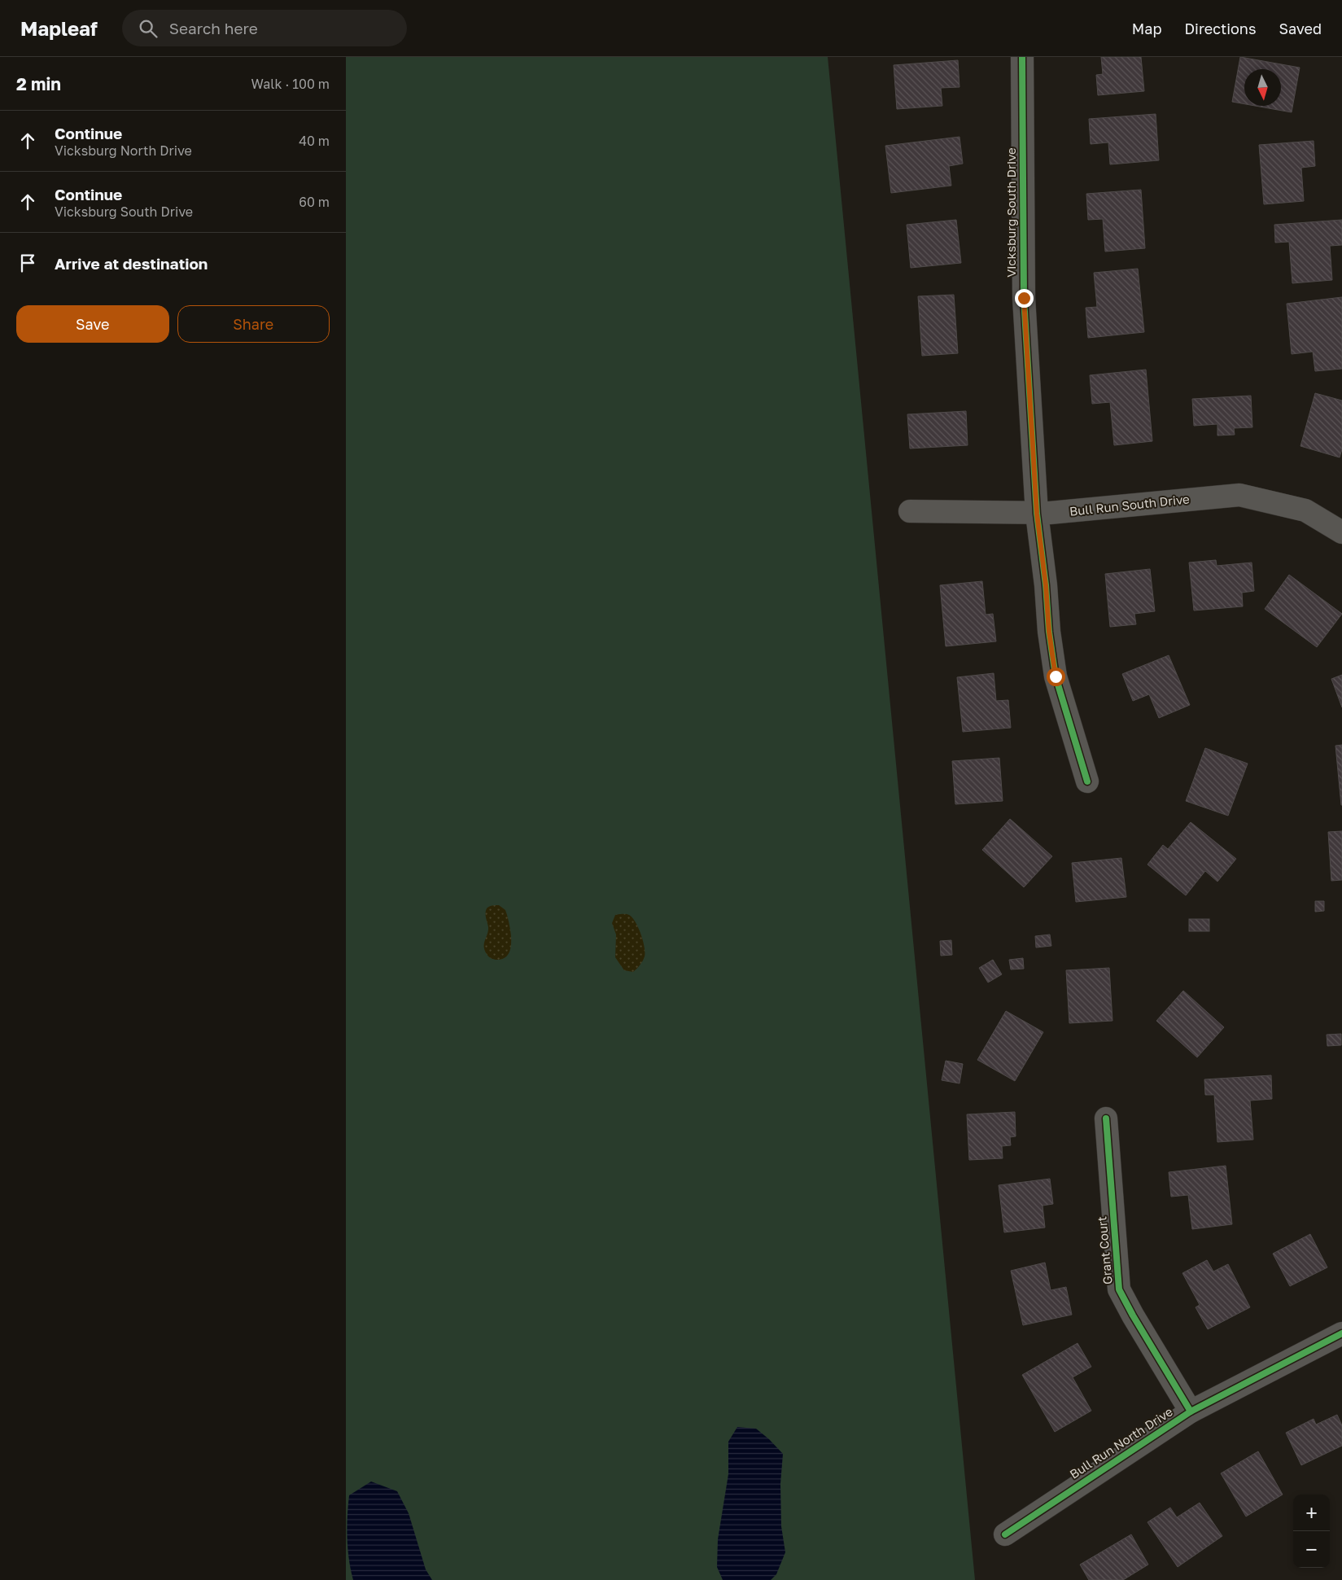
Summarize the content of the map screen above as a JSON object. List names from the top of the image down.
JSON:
{
  "streets": {
    "street": [
      "Vicksburg South Drive",
      "Bull Run South Drive",
      "Grant Court",
      "Bull Run North Drive"
    ]
  },
  "crossings": [
    ["Vicksburg South Drive", "Bull Run South Drive"],
    ["Grant Court", "Bull Run North Drive"]
  ],
  "north": "bottom",
  "page": {
    "header": "Mapleaf",
    "search": "Search here",
    "nav": ["Map", "Directions", "Saved"],
    "heading": ["2 min", "Walk · 100 m"],
    "list": [
      ["Continue", "Vicksburg North Drive", "40 m"],
      ["Continue", "Vicksburg South Drive", "60 m"],
      "Arrive at destination"
    ],
    "buttons": ["Save", "Share"],
    "map_buttons": ["+", "−"]
  }
}
